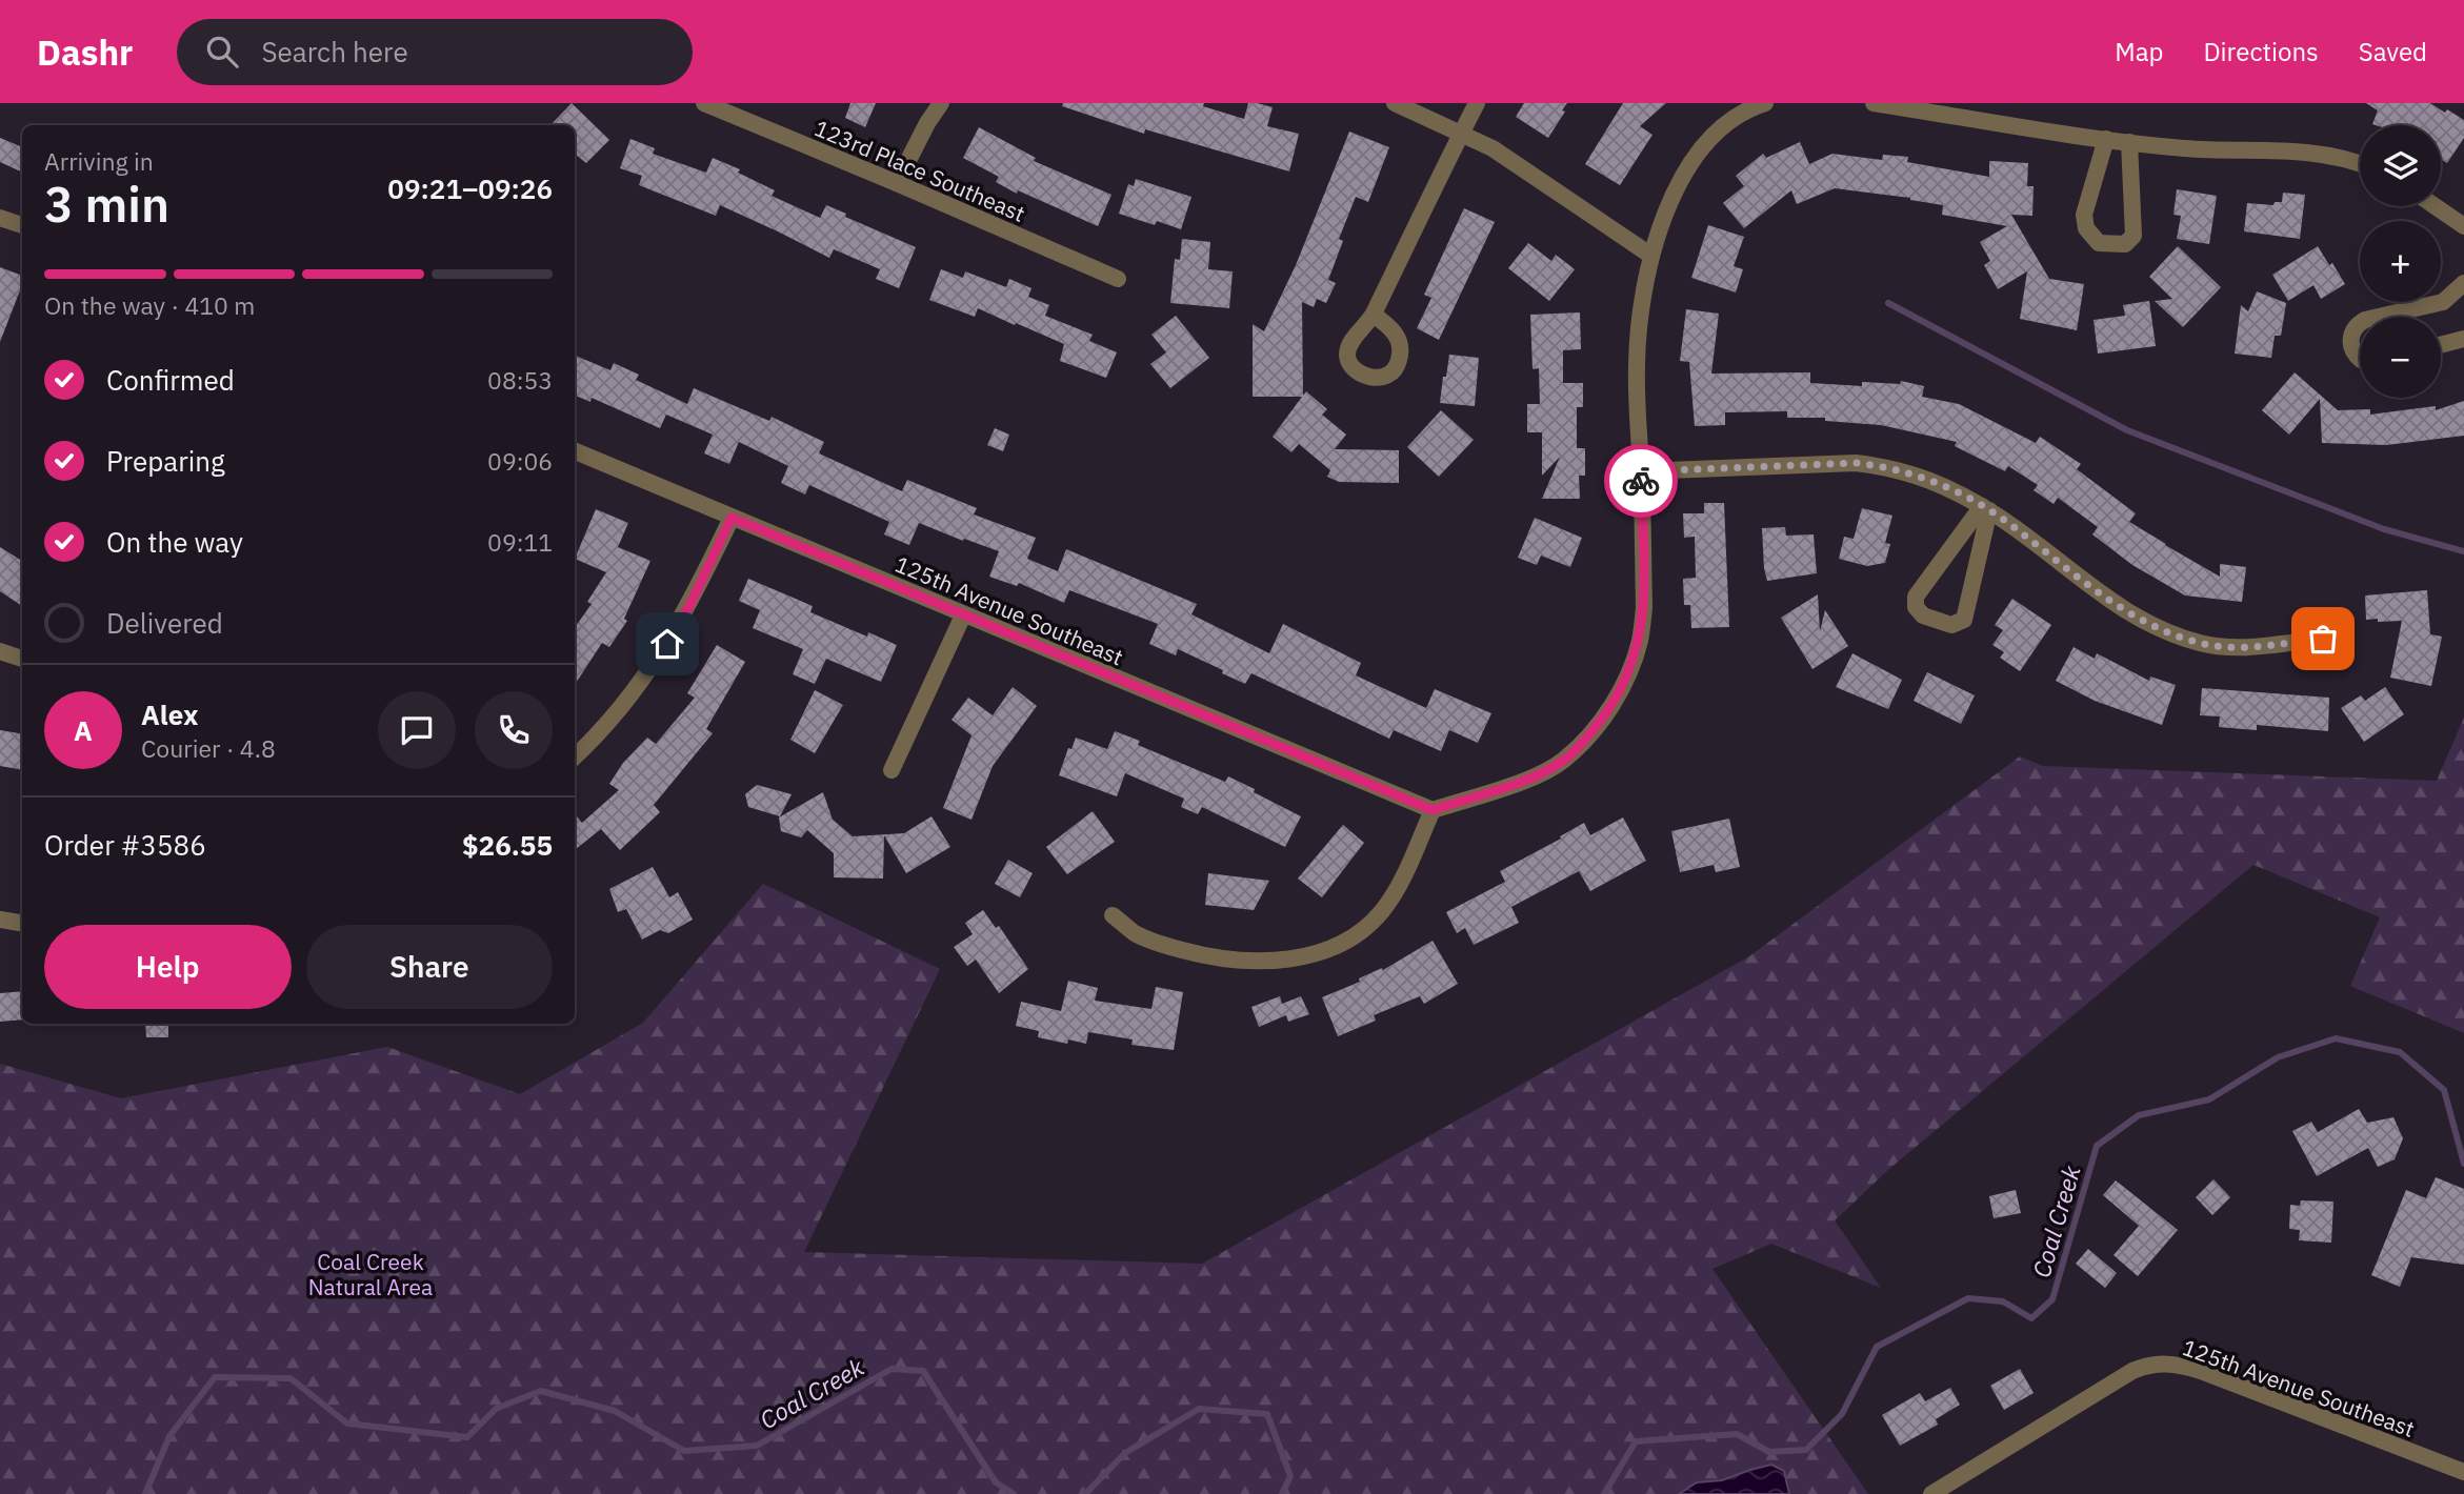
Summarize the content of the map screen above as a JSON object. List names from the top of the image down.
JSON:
{
  "streets": {
    "street": ["123rd Place Southeast", "125th Avenue Southeast"]
  },
  "water": ["Coal Creek"],
  "parks": ["Coal Creek Natural Area"],
  "page": {
    "header": "Dashr",
    "search": "Search here",
    "nav": ["Map", "Directions", "Saved"],
    "map_buttons": ["+", "−"],
    "heading": ["3 min", "Arriving in", "09:21–09:26"],
    "panel": [
      "Alex",
      "Courier · 4.8",
      "Order #3586",
      "$26.55"
    ],
    "bar": "On the way · 410 m",
    "list": [
      ["Confirmed", "08:53"],
      ["Preparing", "09:06"],
      ["On the way", "09:11"],
      "Delivered"
    ],
    "round": "A",
    "buttons": ["Help", "Share"]
  }
}
